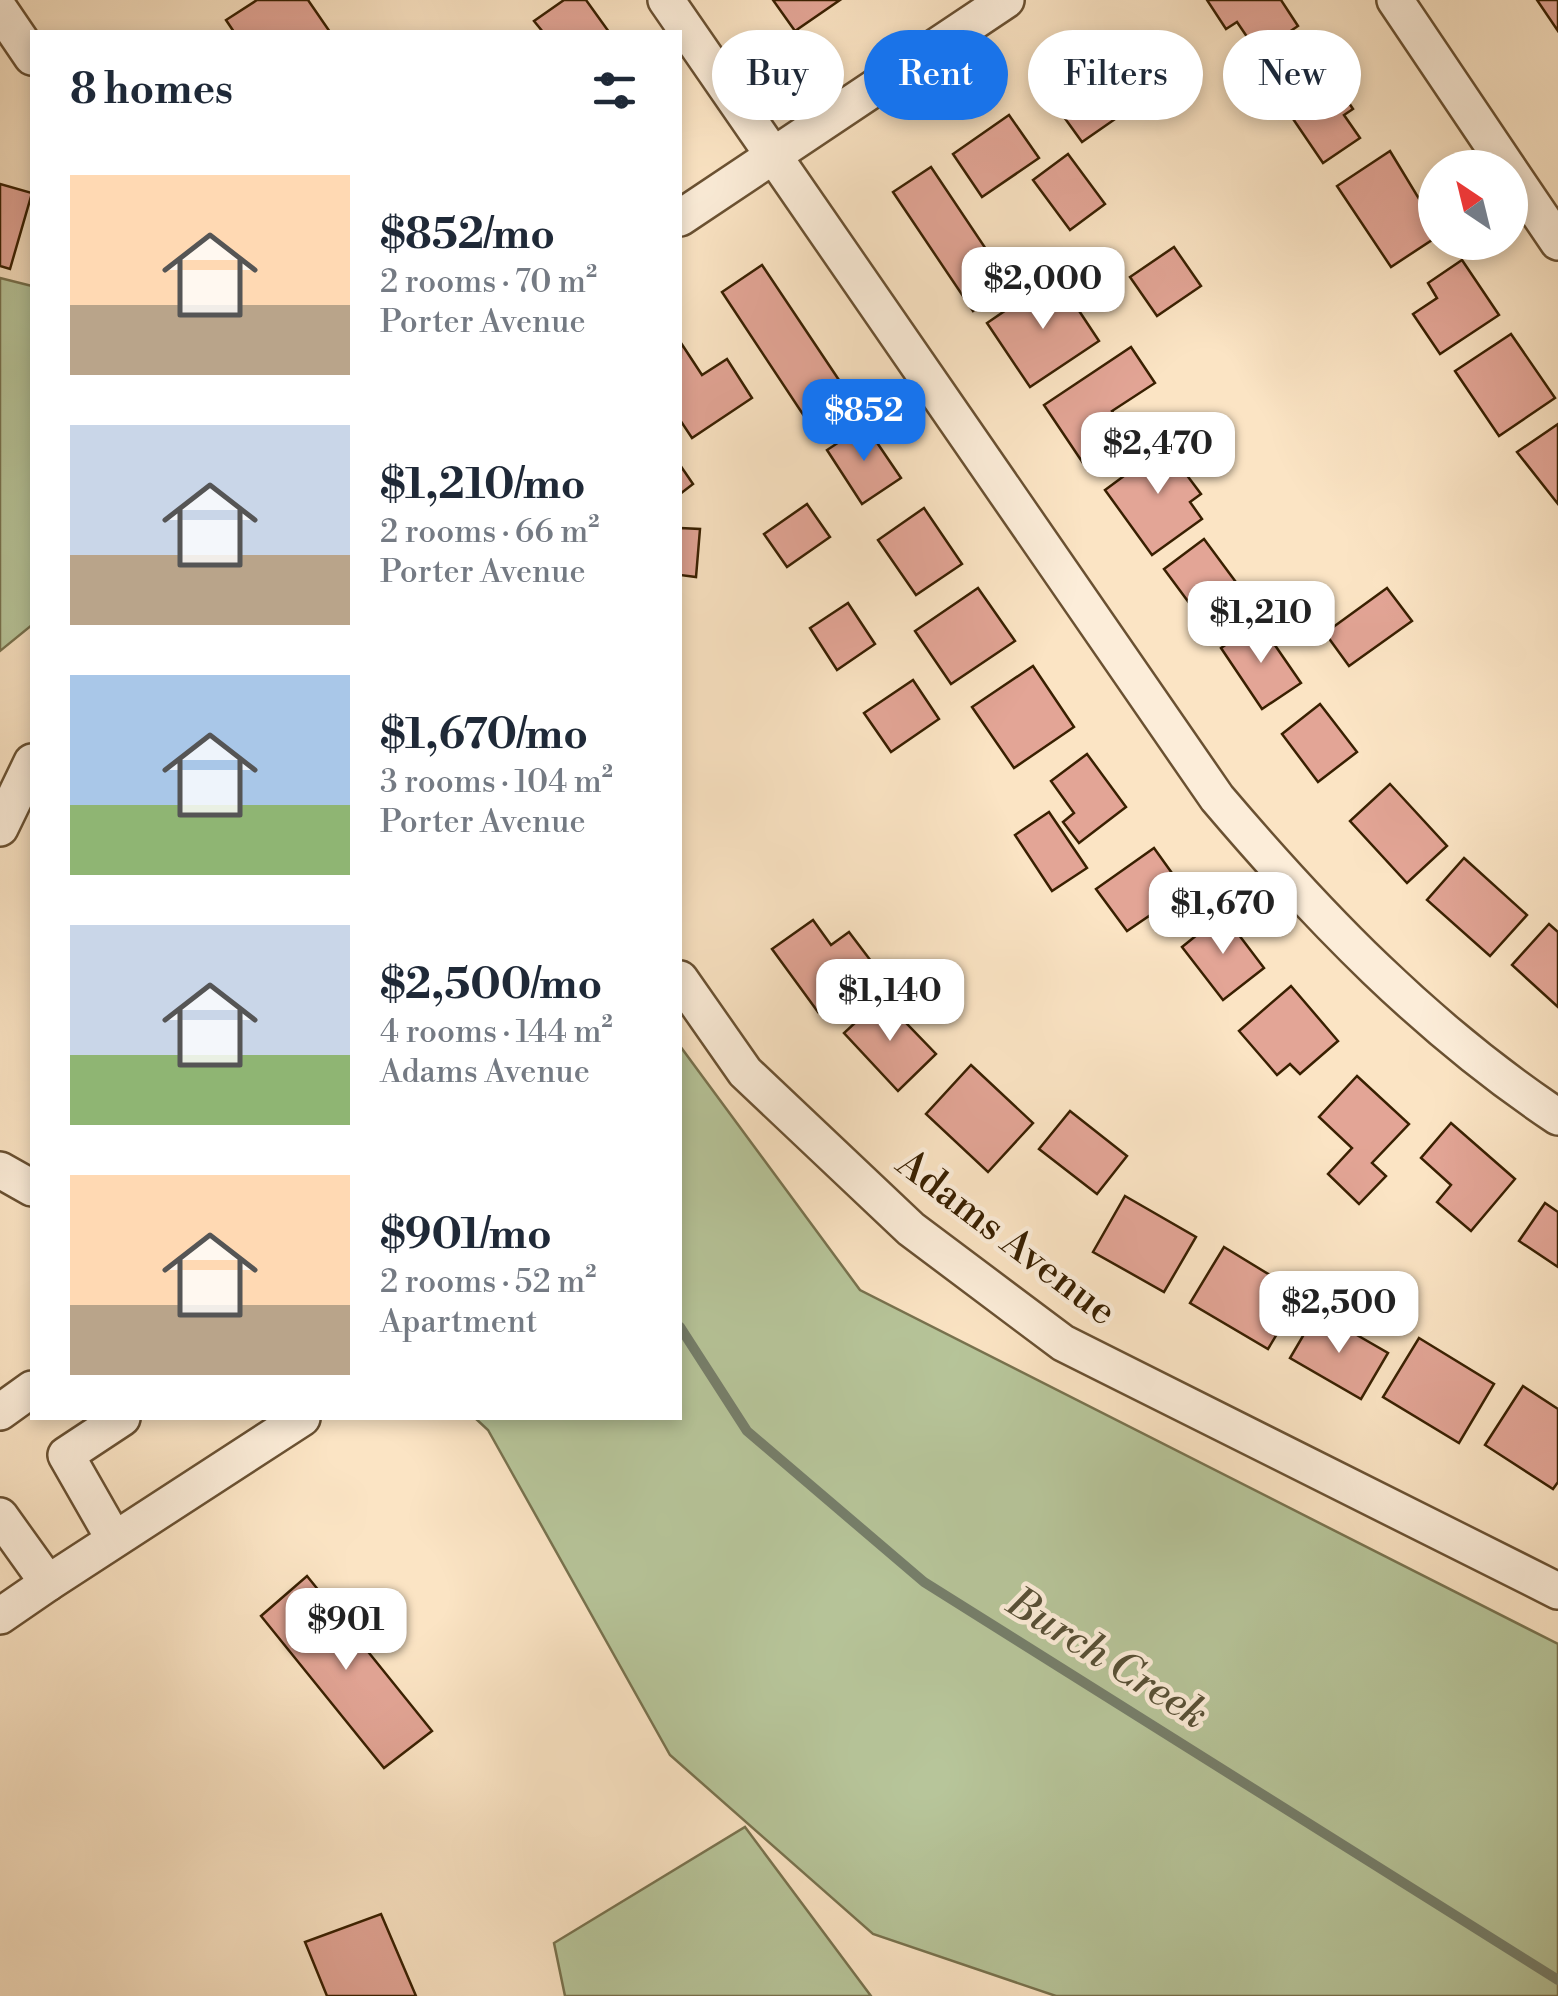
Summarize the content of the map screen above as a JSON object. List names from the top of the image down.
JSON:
{
  "streets": {
    "street": ["Adams Avenue"]
  },
  "water": ["Burch Creek"],
  "north": "top left",
  "page": {
    "chip": [
      "Buy",
      "Rent",
      "Filters",
      "New"
    ],
    "heading": "8 homes",
    "list": [
      {
        "name": "$852/mo",
        "note": "2 rooms · 70 m² · Porter Avenue"
      },
      {
        "name": "$1,210/mo",
        "note": "2 rooms · 66 m² · Porter Avenue"
      },
      {
        "name": "$1,670/mo",
        "note": "3 rooms · 104 m² · Porter Avenue"
      },
      {
        "name": "$2,500/mo",
        "note": "4 rooms · 144 m² · Adams Avenue"
      },
      {
        "name": "$901/mo",
        "note": "2 rooms · 52 m² · Apartment"
      }
    ],
    "price": [
      "$2,000",
      "$852",
      "$2,470",
      "$1,210",
      "$1,670",
      "$1,140",
      "$2,500",
      "$901"
    ]
  }
}
